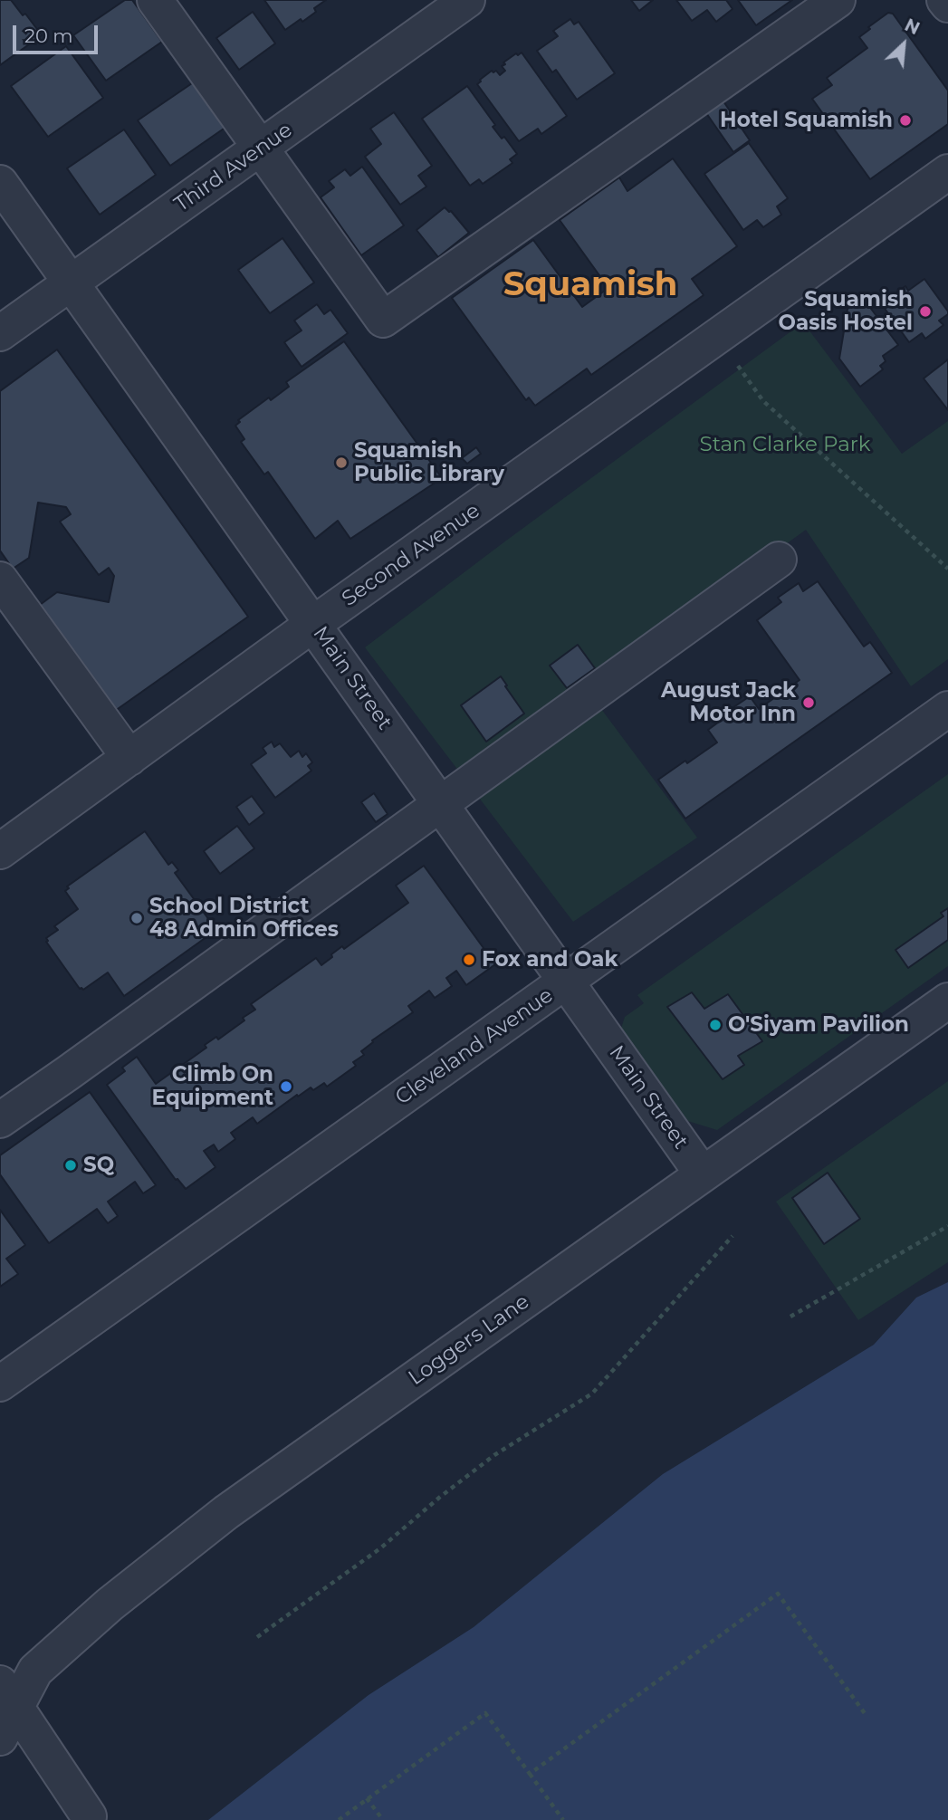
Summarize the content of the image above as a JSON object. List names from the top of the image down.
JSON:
{
  "streets": {
    "street": [
      "Third Avenue",
      "Second Avenue",
      "Main Street",
      "Cleveland Avenue",
      "Loggers Lane"
    ]
  },
  "crossings": [
    ["Third Avenue", "Main Street"],
    ["Second Avenue", "Main Street"],
    ["Main Street", "Cleveland Avenue"],
    ["Main Street", "Loggers Lane"]
  ],
  "districts": ["Squamish"],
  "parks": ["Stan Clarke Park"],
  "places": [
    "Hotel Squamish",
    "Squamish Oasis Hostel",
    "Squamish Public Library",
    "August Jack Motor Inn",
    "School District 48 Admin Offices",
    "Fox and Oak",
    "O'Siyam Pavilion",
    "Climb On Equipment",
    "SQ"
  ],
  "scale_bar": "20 m",
  "north": "top right"
}
